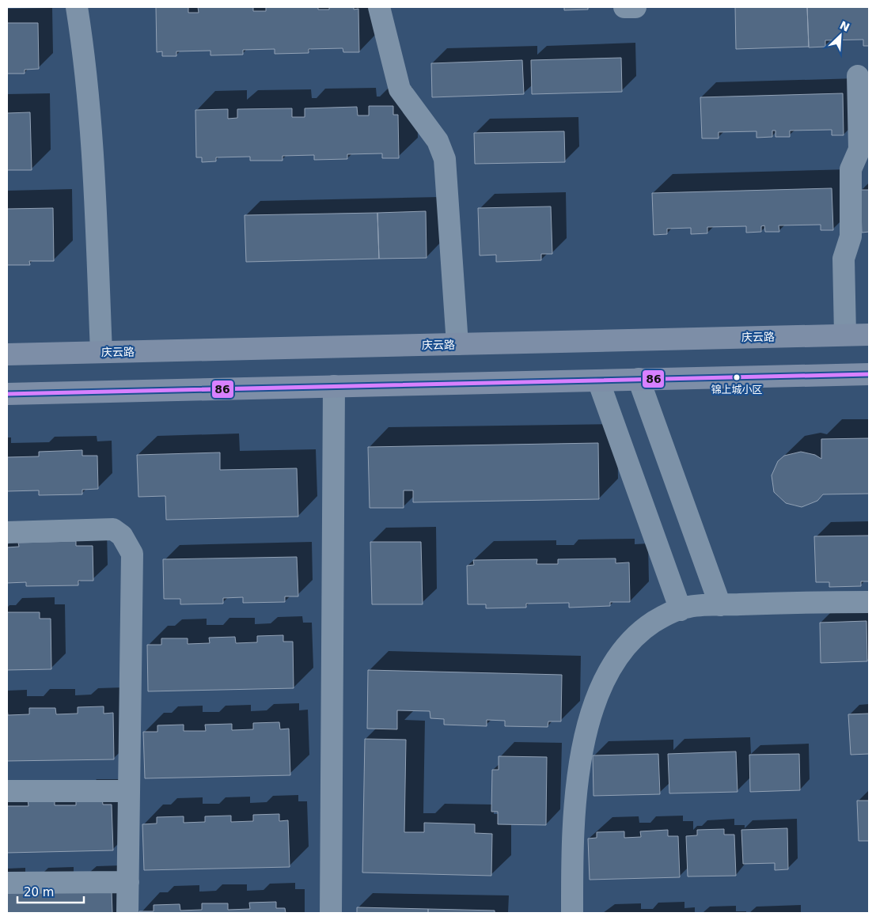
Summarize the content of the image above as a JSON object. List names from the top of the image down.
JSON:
{
  "streets": {
    "main road": ["庆云路"]
  },
  "places": ["锦上城小区"],
  "lines": ["transit line 86"],
  "scale_bar": "20 m",
  "north": "top right"
}
